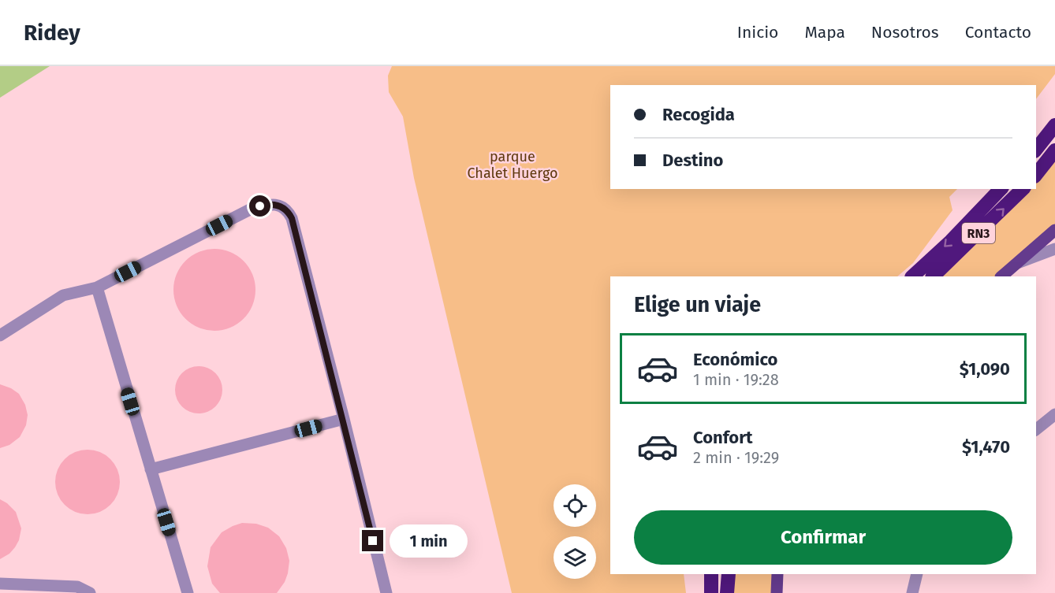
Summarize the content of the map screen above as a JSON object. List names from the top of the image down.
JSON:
{
  "streets": {
    "highway": ["RN3"]
  },
  "parks": ["parque Chalet Huergo"],
  "page": {
    "header": "Ridey",
    "nav": [
      "Inicio",
      "Mapa",
      "Nosotros",
      "Contacto"
    ],
    "banner": ["Recogida", "Destino"],
    "heading": "Elige un viaje",
    "list": [
      {
        "name": "Económico",
        "note": "1 min · 19:28",
        "value": "$1,090"
      },
      {
        "name": "Confort",
        "note": "2 min · 19:29",
        "value": "$1,470"
      }
    ],
    "buttons": "Confirmar",
    "bubble": "1 min"
  }
}
